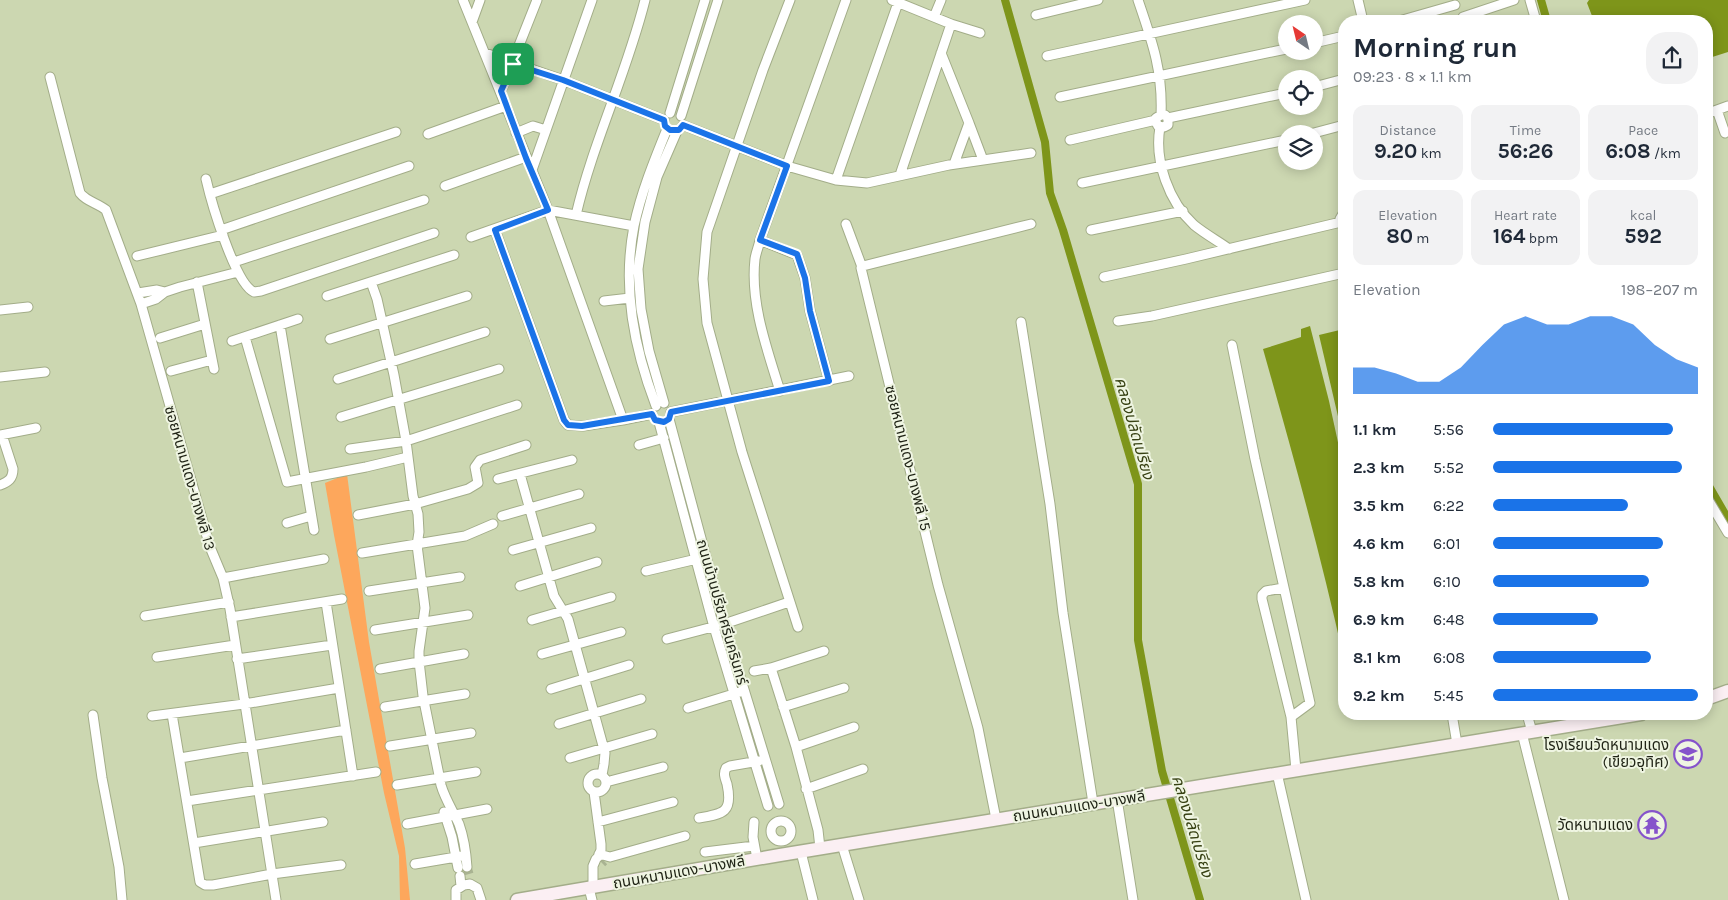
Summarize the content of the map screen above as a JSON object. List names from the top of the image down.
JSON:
{
  "streets": {
    "main road": ["ถนนหนามแดง-บางพลี"],
    "street": ["ซอยหนามแดง-บางพลี 15", "ซอยหนามแดง-บางพลี 13", "ถนนบ้านปรีชาศรีนครินทร์"]
  },
  "crossings": [
    ["ซอยหนามแดง-บางพลี 15", "ถนนหนามแดง-บางพลี"]
  ],
  "water": ["คลองปลัดเปรียง"],
  "places": {
    "school or university": ["โรงเรียนวัดหนามแดง (เขียวอุทิศ)"],
    "temple": ["วัดหนามแดง"]
  },
  "north": "top left",
  "page": {
    "heading": ["Morning run", "09:23 · 8 × 1.1 km"],
    "stats": [
      ["Distance", "9.20 km"],
      ["Time", "56:26"],
      ["Pace", "6:08 /km"],
      ["Elevation", "80 m"],
      ["Heart rate", "164 bpm"],
      ["kcal", "592"]
    ],
    "chart": ["Elevation", "198–207 m"],
    "list": [
      {
        "name": "1.1 km",
        "note": "5:56"
      },
      {
        "name": "2.3 km",
        "note": "5:52"
      },
      {
        "name": "3.5 km",
        "note": "6:22"
      },
      {
        "name": "4.6 km",
        "note": "6:01"
      },
      {
        "name": "5.8 km",
        "note": "6:10"
      },
      {
        "name": "6.9 km",
        "note": "6:48"
      },
      {
        "name": "8.1 km",
        "note": "6:08"
      },
      {
        "name": "9.2 km",
        "note": "5:45"
      }
    ]
  }
}
